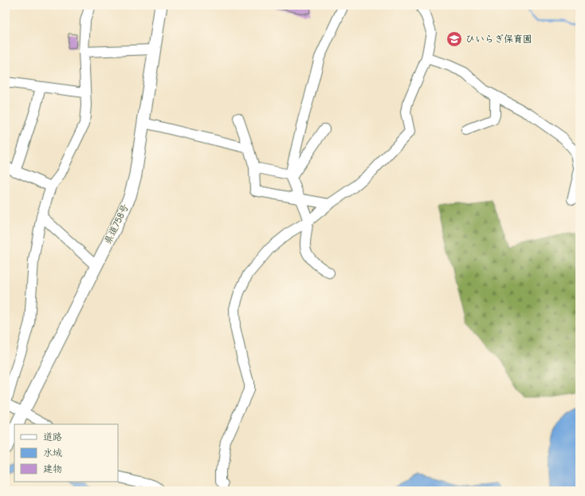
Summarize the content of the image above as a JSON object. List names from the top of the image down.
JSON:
{
  "streets": {
    "main road": ["県道758号"]
  },
  "places": {
    "school or university": ["ひいらぎ保育園"]
  },
  "legend": ["道路", "水域", "建物"]
}
